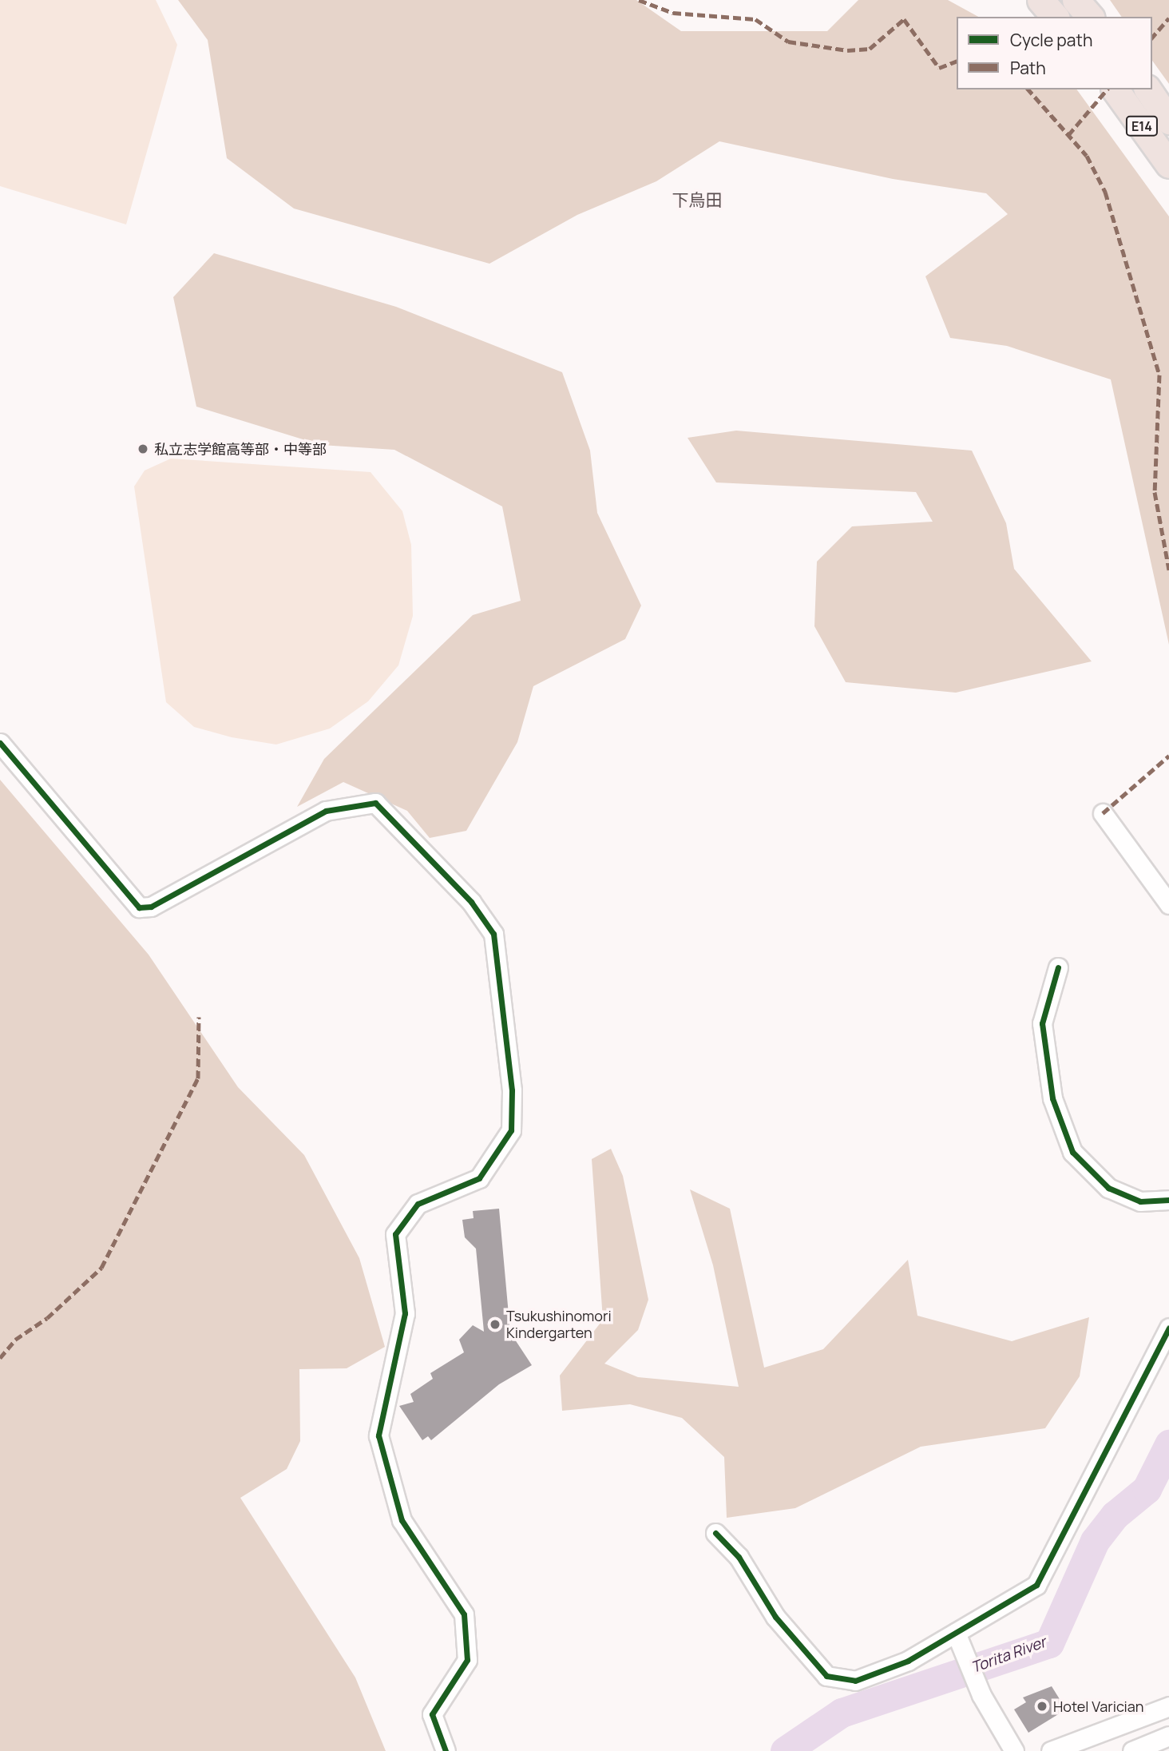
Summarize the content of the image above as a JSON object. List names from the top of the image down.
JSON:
{
  "streets": {
    "highway": ["E14"]
  },
  "districts": ["下烏田"],
  "water": ["Torita River"],
  "places": ["私立志学館高等部・中等部", "Tsukushinomori Kindergarten", "Hotel Varician"],
  "legend": ["Cycle path", "Path"]
}
